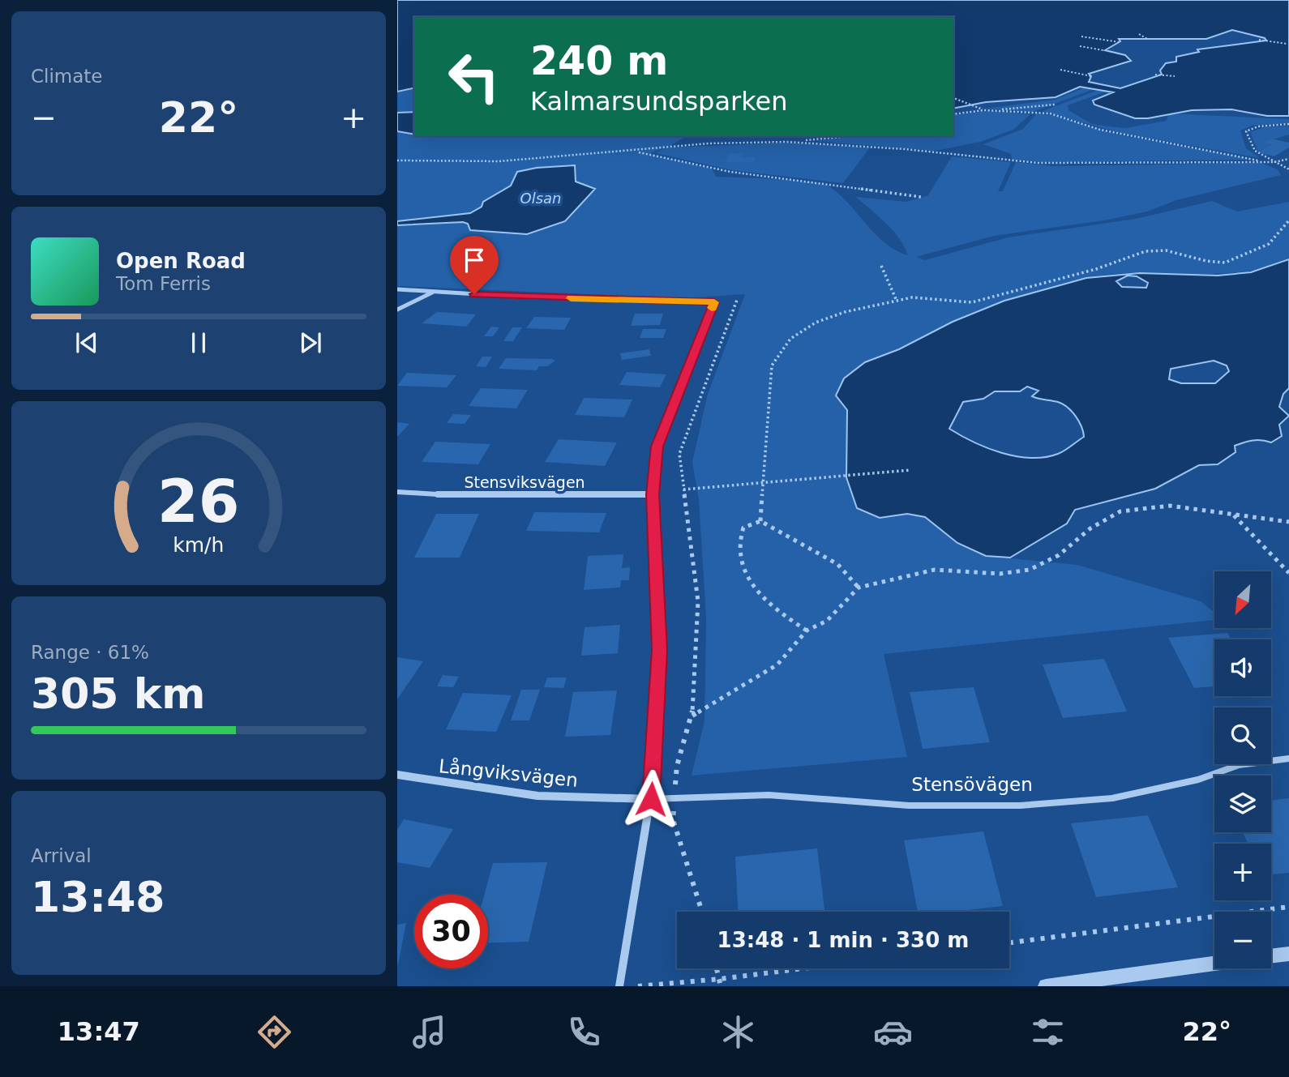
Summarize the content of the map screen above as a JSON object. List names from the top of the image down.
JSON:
{
  "streets": {
    "street": ["Stensviksvägen", "Långviksvägen"],
    "lane": ["Stensövägen"]
  },
  "crossings": [
    ["Långviksvägen", "Stensövägen"]
  ],
  "water": ["Olsan"],
  "north": "bottom left",
  "page": {
    "tile": [
      "Climate",
      ["Range · 61%", "305 km"],
      ["Arrival", "13:48"]
    ],
    "turn": ["240 m", "Kalmarsundsparken"],
    "heat": ["−", "22°", "+"],
    "song": ["Open Road", "Tom Ferris"],
    "map_buttons": ["+", "−"],
    "limit": "30",
    "trip": "13:48 · 1 min · 330 m",
    "tabs": ["13:47", "22°"],
    "gauge": ["26", "km/h"]
  }
}
